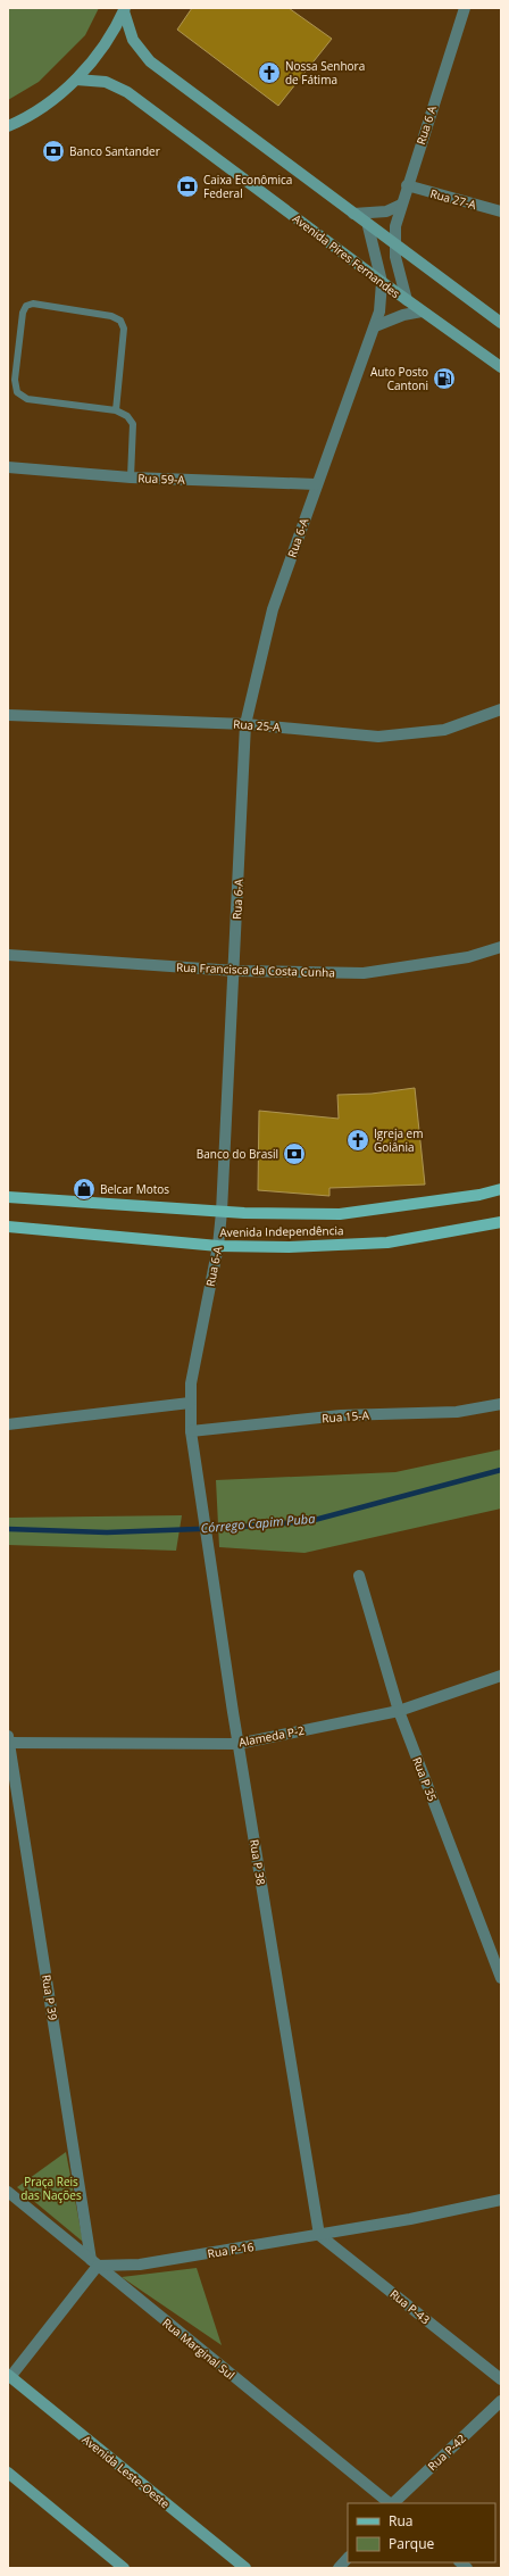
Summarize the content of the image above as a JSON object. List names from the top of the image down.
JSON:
{
  "streets": {
    "main road": ["Avenida Pires Fernandes", "Avenida Independência", "Avenida Leste-Oeste"],
    "street": [
      "Rua 6 A",
      "Rua 27-A",
      "Rua 59-A",
      "Rua 6-A",
      "Rua 25-A",
      "Rua Francisca da Costa Cunha",
      "Rua 15-A",
      "Alameda P-2",
      "Rua P 35",
      "Rua P 38",
      "Rua P 39",
      "Rua P-16",
      "Rua P-43",
      "Rua Marginal Sul",
      "Rua P-42"
    ]
  },
  "crossings": [
    ["Rua 6 A", "Rua 27-A"],
    ["Avenida Pires Fernandes", "Rua 6-A"],
    ["Rua 59-A", "Rua 6-A"],
    ["Rua 6-A", "Rua 25-A"],
    ["Rua 6-A", "Rua Francisca da Costa Cunha"],
    ["Rua 6-A", "Avenida Independência"],
    ["Rua 6-A", "Rua 15-A"],
    ["Rua 6-A", "Rua P 38"],
    ["Alameda P-2", "Rua P 35"],
    ["Alameda P-2", "Rua P 38"],
    ["Alameda P-2", "Rua P 39"],
    ["Rua P 38", "Rua P-16"],
    ["Rua P 38", "Rua P-43"],
    ["Rua P 39", "Rua P-16"],
    ["Rua P 39", "Rua Marginal Sul"],
    ["Rua P-16", "Rua P-43"],
    ["Rua P-16", "Rua Marginal Sul"]
  ],
  "water": ["Córrego Capim Puba"],
  "parks": ["Praça Reis das Nações"],
  "places": {
    "church": ["Nossa Senhora de Fátima", "Igreja em Goiânia"],
    "bank": ["Banco Santander", "Caixa Econômica Federal", "Banco do Brasil"],
    "fuel station": ["Auto Posto Cantoni"],
    "shop": ["Belcar Motos"]
  },
  "legend": ["Rua", "Parque"]
}
